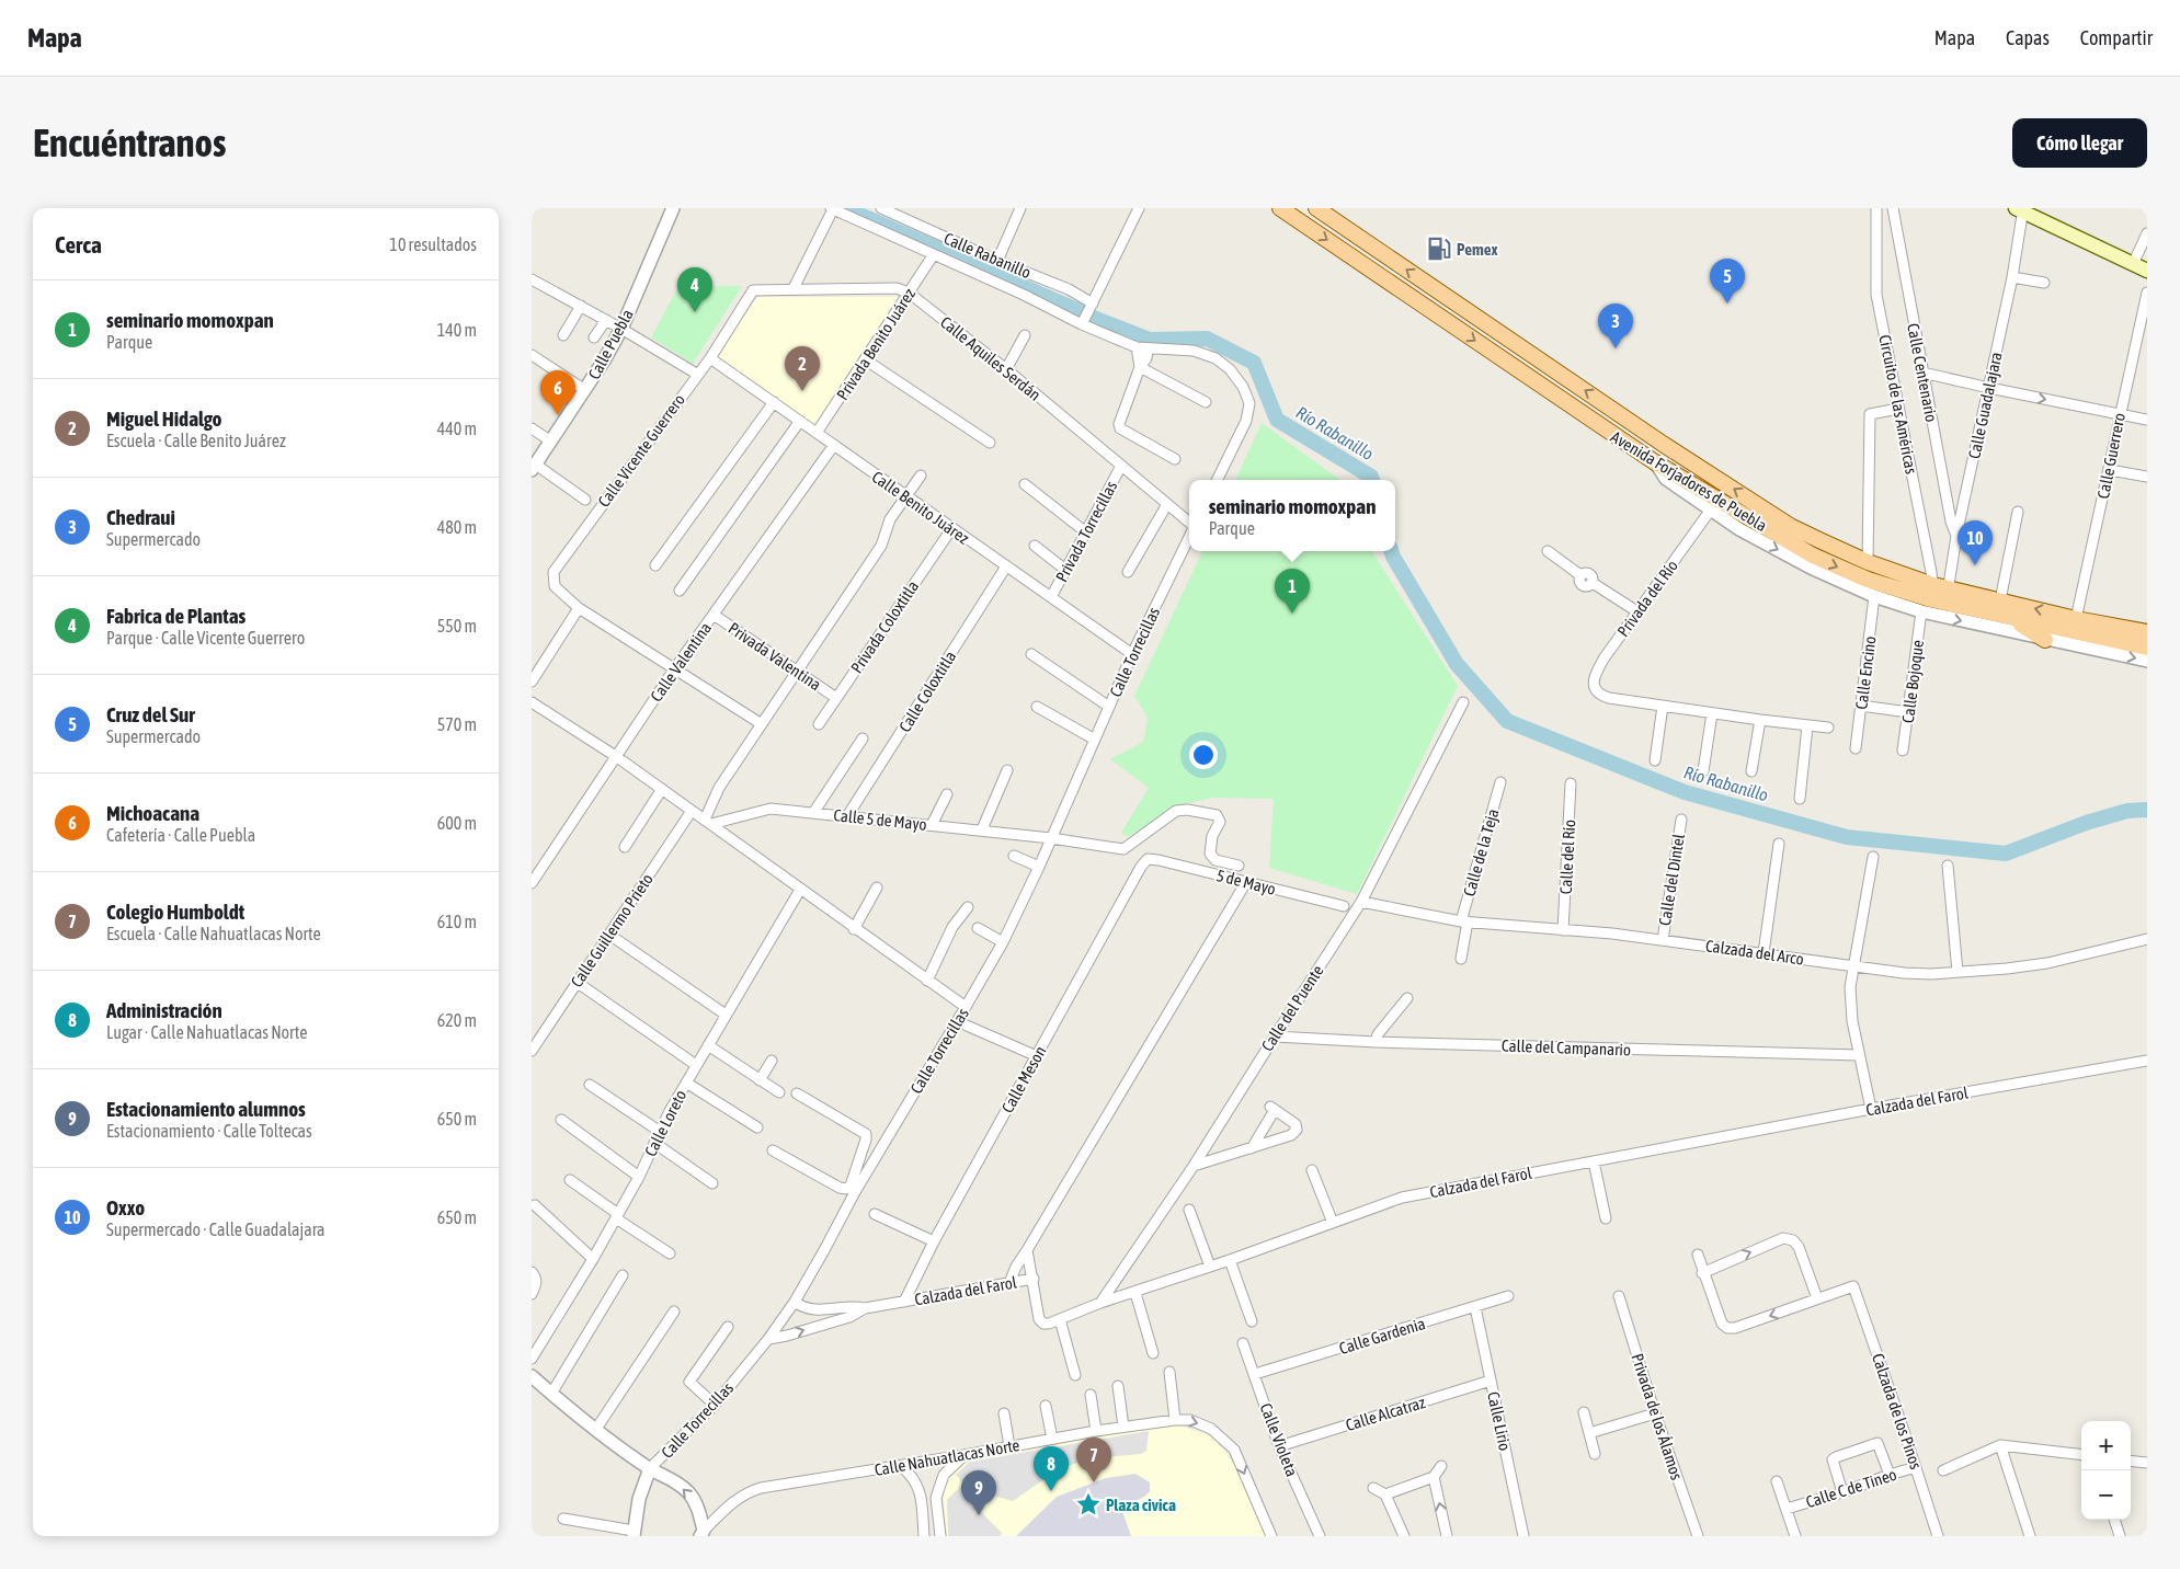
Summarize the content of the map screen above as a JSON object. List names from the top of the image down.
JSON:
{
  "streets": {
    "main road": ["Avenida Forjadores de Puebla"],
    "street": [
      "Calle Rabanillo",
      "Calle Puebla",
      "Privada Benito Juárez",
      "Calle Aquiles Serdán",
      "Calle Centenario",
      "Circuito de las Américas",
      "Calle Guadalajara",
      "Calle Vicente Guerrero",
      "Calle Guerrero",
      "Calle Benito Juárez",
      "Privada Torrecillas",
      "Privada del Río",
      "Privada Coloxtitla",
      "Calle Torrecillas",
      "Privada Valentina",
      "Calle Valentina",
      "Calle Encino",
      "Calle Bojoque",
      "Calle Coloxtitla",
      "Calle 5 de Mayo",
      "Calle de la Teja",
      "Calle del Río",
      "Calle del Dintel",
      "5 de Mayo",
      "Calle Guillermo Prieto",
      "Calzada del Arco",
      "Calle del Puente",
      "Calle del Campanario",
      "Calle Meson",
      "Calzada del Farol",
      "Calle Loreto",
      "Calle Gardenia",
      "Calzada de los Pinos",
      "Calle Alcatraz",
      "Privada de los Álamos",
      "Calle Lirio",
      "Calle Violeta",
      "Calle Nahuatlacas Norte",
      "Calle C de Tineo"
    ]
  },
  "crossings": [
    ["Privada Benito Juárez", "Calle Aquiles Serdán"],
    ["Privada Benito Juárez", "Calle Benito Juárez"],
    ["Calle Aquiles Serdán", "Calle Vicente Guerrero"],
    ["Calle Aquiles Serdán", "Privada Torrecillas"],
    ["Calle Centenario", "Calle Guadalajara"],
    ["Circuito de las Américas", "Calle Guadalajara"],
    ["Circuito de las Américas", "Avenida Forjadores de Puebla"],
    ["Calle Guadalajara", "Avenida Forjadores de Puebla"],
    ["Calle Vicente Guerrero", "Calle Benito Juárez"],
    ["Calle Vicente Guerrero", "Calle Valentina"],
    ["Calle Guerrero", "Avenida Forjadores de Puebla"],
    ["Calle Benito Juárez", "Privada Torrecillas"],
    ["Calle Benito Juárez", "Privada Coloxtitla"],
    ["Calle Benito Juárez", "Calle Torrecillas"],
    ["Calle Benito Juárez", "Calle Valentina"],
    ["Calle Benito Juárez", "Calle Coloxtitla"],
    ["Privada Coloxtitla", "Privada Valentina"],
    ["Calle Torrecillas", "Calle 5 de Mayo"],
    ["Calle Torrecillas", "5 de Mayo"],
    ["Calle Torrecillas", "Calzada del Farol"],
    ["Privada Valentina", "Calle Valentina"],
    ["Calle Coloxtitla", "Calle 5 de Mayo"],
    ["Calle 5 de Mayo", "5 de Mayo"],
    ["Calle de la Teja", "Calzada del Arco"],
    ["Calle del Río", "Calzada del Arco"],
    ["Calle del Dintel", "Calzada del Arco"],
    ["5 de Mayo", "Calle Meson"],
    ["Calzada del Arco", "Calle del Puente"],
    ["Calle del Puente", "Calle del Campanario"],
    ["Calle del Puente", "Calzada del Farol"],
    ["Calle Meson", "Calzada del Farol"],
    ["Calle Gardenia", "Calle Lirio"],
    ["Calle Gardenia", "Calle Violeta"],
    ["Calzada de los Pinos", "Calle C de Tineo"],
    ["Calle Alcatraz", "Calle Lirio"],
    ["Calle Alcatraz", "Calle Violeta"]
  ],
  "water": ["Río Rabanillo"],
  "places": {
    "fuel station": ["Pemex"],
    "place": ["Plaza civica"]
  },
  "page": {
    "header": "Mapa",
    "nav": ["Mapa", "Capas", "Compartir"],
    "buttons": "Cómo llegar",
    "title": "Encuéntranos",
    "heading": ["Cerca", "10 resultados"],
    "pins": [
      "5",
      "4",
      "3",
      "2",
      "6",
      "10",
      "1",
      "7",
      "8",
      "9"
    ],
    "list": [
      {
        "mark": "1",
        "name": "seminario momoxpan",
        "note": "Parque",
        "value": "140 m"
      },
      {
        "mark": "2",
        "name": "Miguel Hidalgo",
        "note": "Escuela · Calle Benito Juárez",
        "value": "440 m"
      },
      {
        "mark": "3",
        "name": "Chedraui",
        "note": "Supermercado",
        "value": "480 m"
      },
      {
        "mark": "4",
        "name": "Fabrica de Plantas",
        "note": "Parque · Calle Vicente Guerrero",
        "value": "550 m"
      },
      {
        "mark": "5",
        "name": "Cruz del Sur",
        "note": "Supermercado",
        "value": "570 m"
      },
      {
        "mark": "6",
        "name": "Michoacana",
        "note": "Cafetería · Calle Puebla",
        "value": "600 m"
      },
      {
        "mark": "7",
        "name": "Colegio Humboldt",
        "note": "Escuela · Calle Nahuatlacas Norte",
        "value": "610 m"
      },
      {
        "mark": "8",
        "name": "Administración",
        "note": "Lugar · Calle Nahuatlacas Norte",
        "value": "620 m"
      },
      {
        "mark": "9",
        "name": "Estacionamiento alumnos",
        "note": "Estacionamiento · Calle Toltecas",
        "value": "650 m"
      },
      {
        "mark": "10",
        "name": "Oxxo",
        "note": "Supermercado · Calle Guadalajara",
        "value": "650 m"
      }
    ],
    "popup": ["seminario momoxpan", "Parque"],
    "map_buttons": ["+", "−"]
  }
}
